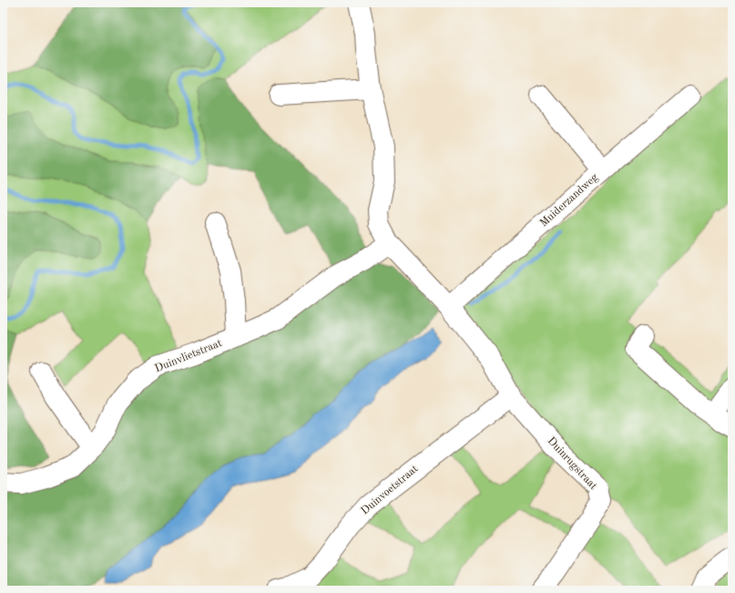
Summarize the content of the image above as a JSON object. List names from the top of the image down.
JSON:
{
  "streets": {
    "street": [
      "Muiderzandweg",
      "Duinvlietstraat",
      "Duinrugstraat",
      "Duinvoetstraat"
    ]
  },
  "crossings": [
    ["Duinrugstraat", "Duinvoetstraat"]
  ]
}
